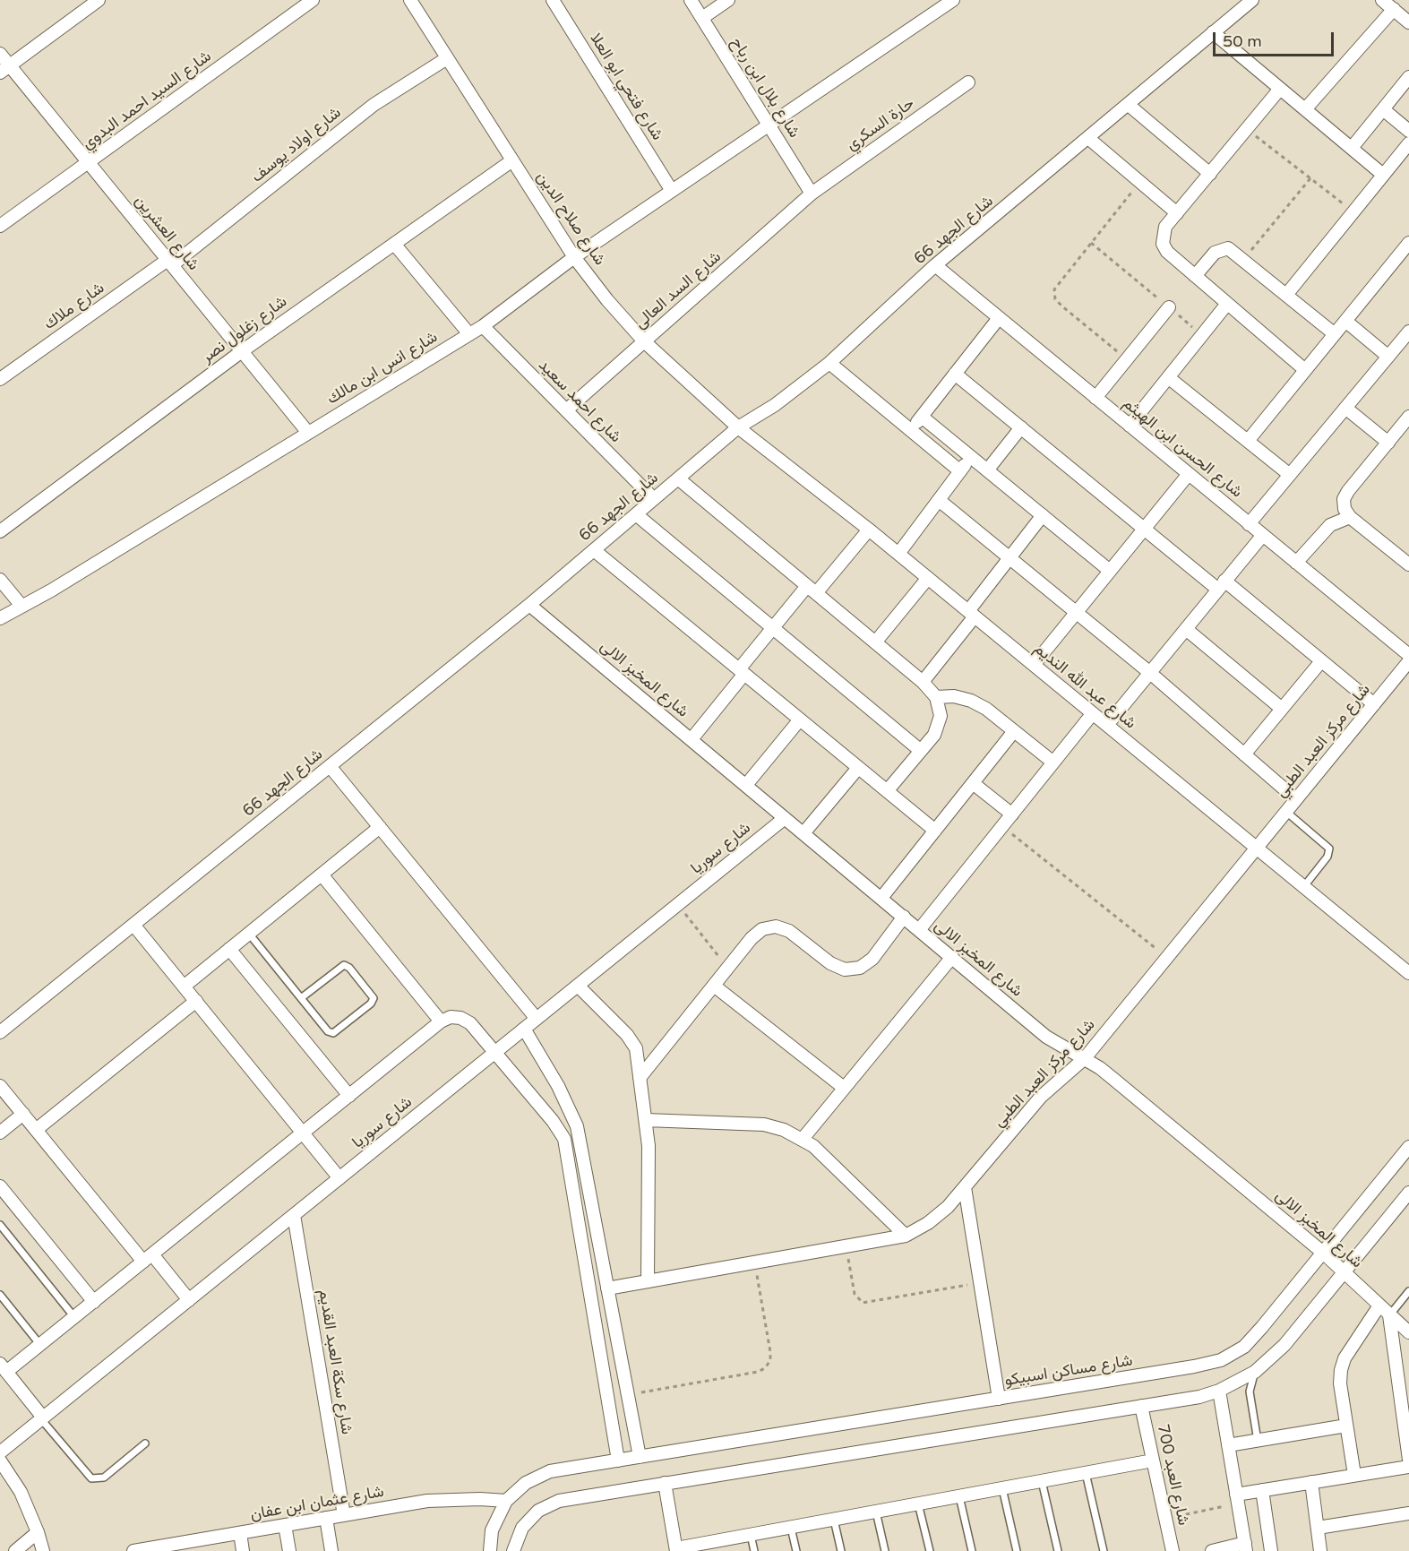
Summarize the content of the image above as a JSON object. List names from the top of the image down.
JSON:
{
  "streets": {
    "street": [
      "شارع فتحي ابو العلا",
      "شارع بلال ابن رباح",
      "شارع السيد احمد البدوي",
      "حارة السكري",
      "شارع اولاد يوسف",
      "شارع صلاح الدين",
      "شارع الجهد 66",
      "شارع العشرين",
      "شارع السد العالى",
      "شارع ملاك",
      "شارع زغلول نصر",
      "شارع انس ابن مالك",
      "شارع احمد سعيد",
      "شارع الحسن ابن الهيثم",
      "شارع المخبز الالى",
      "شارع عبد الله النديم",
      "شارع مركز العبد الطبي",
      "شارع سوريا",
      "شارع سكة العبد القديم",
      "شارع مساكن اسبيكو",
      "شارع العبد 700",
      "شارع عثمان ابن عفان"
    ]
  },
  "crossings": [
    ["شارع فتحي ابو العلا", "شارع انس ابن مالك"],
    ["شارع بلال ابن رباح", "حارة السكري"],
    ["شارع بلال ابن رباح", "شارع السد العالى"],
    ["شارع بلال ابن رباح", "شارع انس ابن مالك"],
    ["شارع السيد احمد البدوي", "شارع العشرين"],
    ["حارة السكري", "شارع السد العالى"],
    ["شارع اولاد يوسف", "شارع صلاح الدين"],
    ["شارع اولاد يوسف", "شارع العشرين"],
    ["شارع اولاد يوسف", "شارع ملاك"],
    ["شارع صلاح الدين", "شارع الجهد 66"],
    ["شارع صلاح الدين", "شارع السد العالى"],
    ["شارع صلاح الدين", "شارع زغلول نصر"],
    ["شارع صلاح الدين", "شارع انس ابن مالك"],
    ["شارع صلاح الدين", "شارع عبد الله النديم"],
    ["شارع الجهد 66", "شارع احمد سعيد"],
    ["شارع الجهد 66", "شارع الحسن ابن الهيثم"],
    ["شارع الجهد 66", "شارع المخبز الالى"],
    ["شارع الجهد 66", "شارع عبد الله النديم"],
    ["شارع العشرين", "شارع ملاك"],
    ["شارع العشرين", "شارع زغلول نصر"],
    ["شارع العشرين", "شارع انس ابن مالك"],
    ["شارع السد العالى", "شارع احمد سعيد"],
    ["شارع انس ابن مالك", "شارع احمد سعيد"],
    ["شارع المخبز الالى", "شارع مركز العبد الطبي"],
    ["شارع المخبز الالى", "شارع سوريا"],
    ["شارع المخبز الالى", "شارع مساكن اسبيكو"],
    ["شارع عبد الله النديم", "شارع مركز العبد الطبي"],
    ["شارع سوريا", "شارع سكة العبد القديم"],
    ["شارع سكة العبد القديم", "شارع عثمان ابن عفان"],
    ["شارع مساكن اسبيكو", "شارع عثمان ابن عفان"]
  ],
  "scale_bar": "50 m"
}
